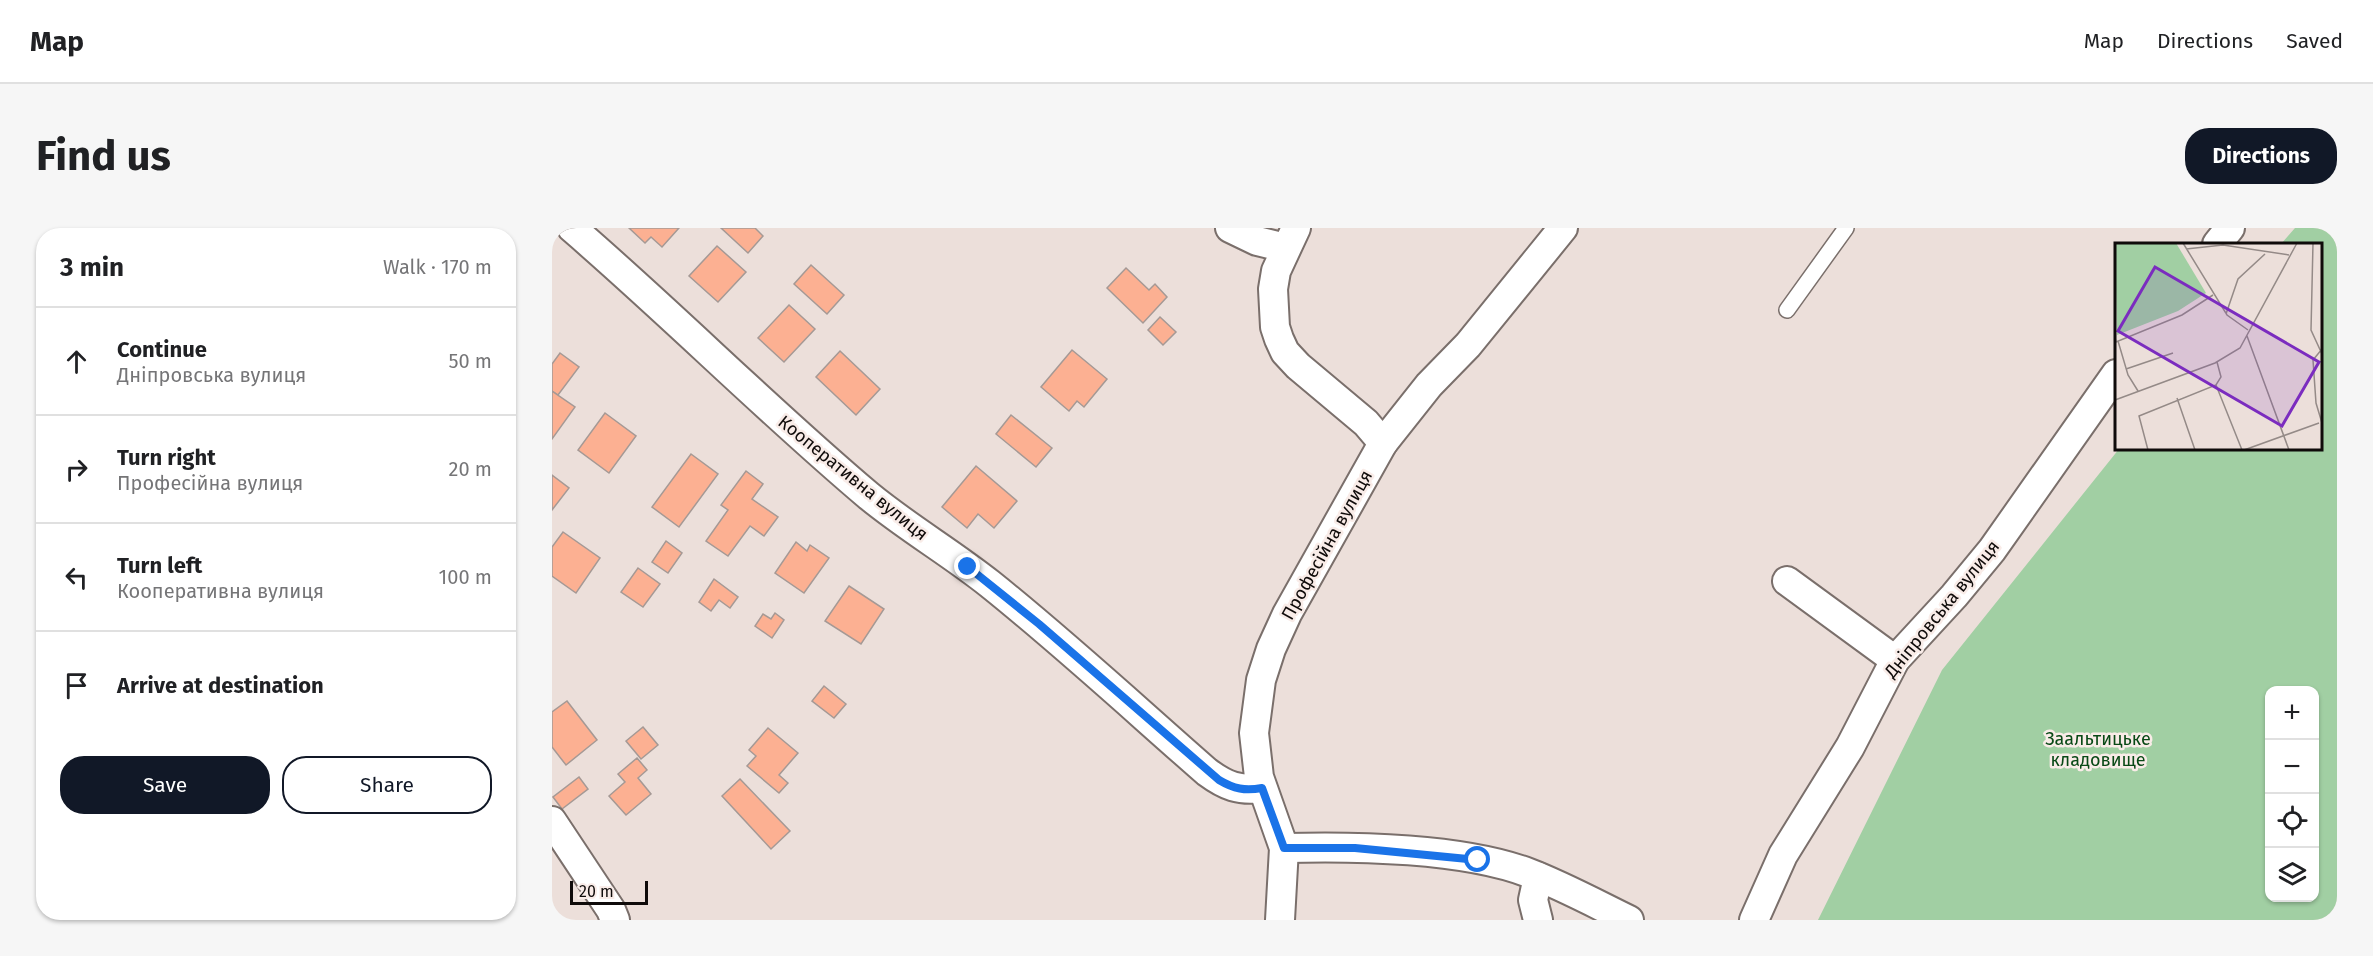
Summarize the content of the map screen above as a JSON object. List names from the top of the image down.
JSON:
{
  "streets": {
    "street": ["Кооперативна вулиця", "Професійна вулиця", "Дніпровська вулиця"]
  },
  "crossings": [
    ["Кооперативна вулиця", "Професійна вулиця"]
  ],
  "parks": ["Заальтицьке кладовище"],
  "scale_bar": "20 m",
  "page": {
    "header": "Map",
    "nav": ["Map", "Directions", "Saved"],
    "buttons": [
      "Directions",
      ["Save", "Share"]
    ],
    "title": "Find us",
    "heading": ["3 min", "Walk · 170 m"],
    "list": [
      ["Continue", "Дніпровська вулиця", "50 m"],
      ["Turn right", "Професійна вулиця", "20 m"],
      ["Turn left", "Кооперативна вулиця", "100 m"],
      "Arrive at destination"
    ],
    "map_buttons": ["+", "−"],
    "scale": "20 m"
  }
}
